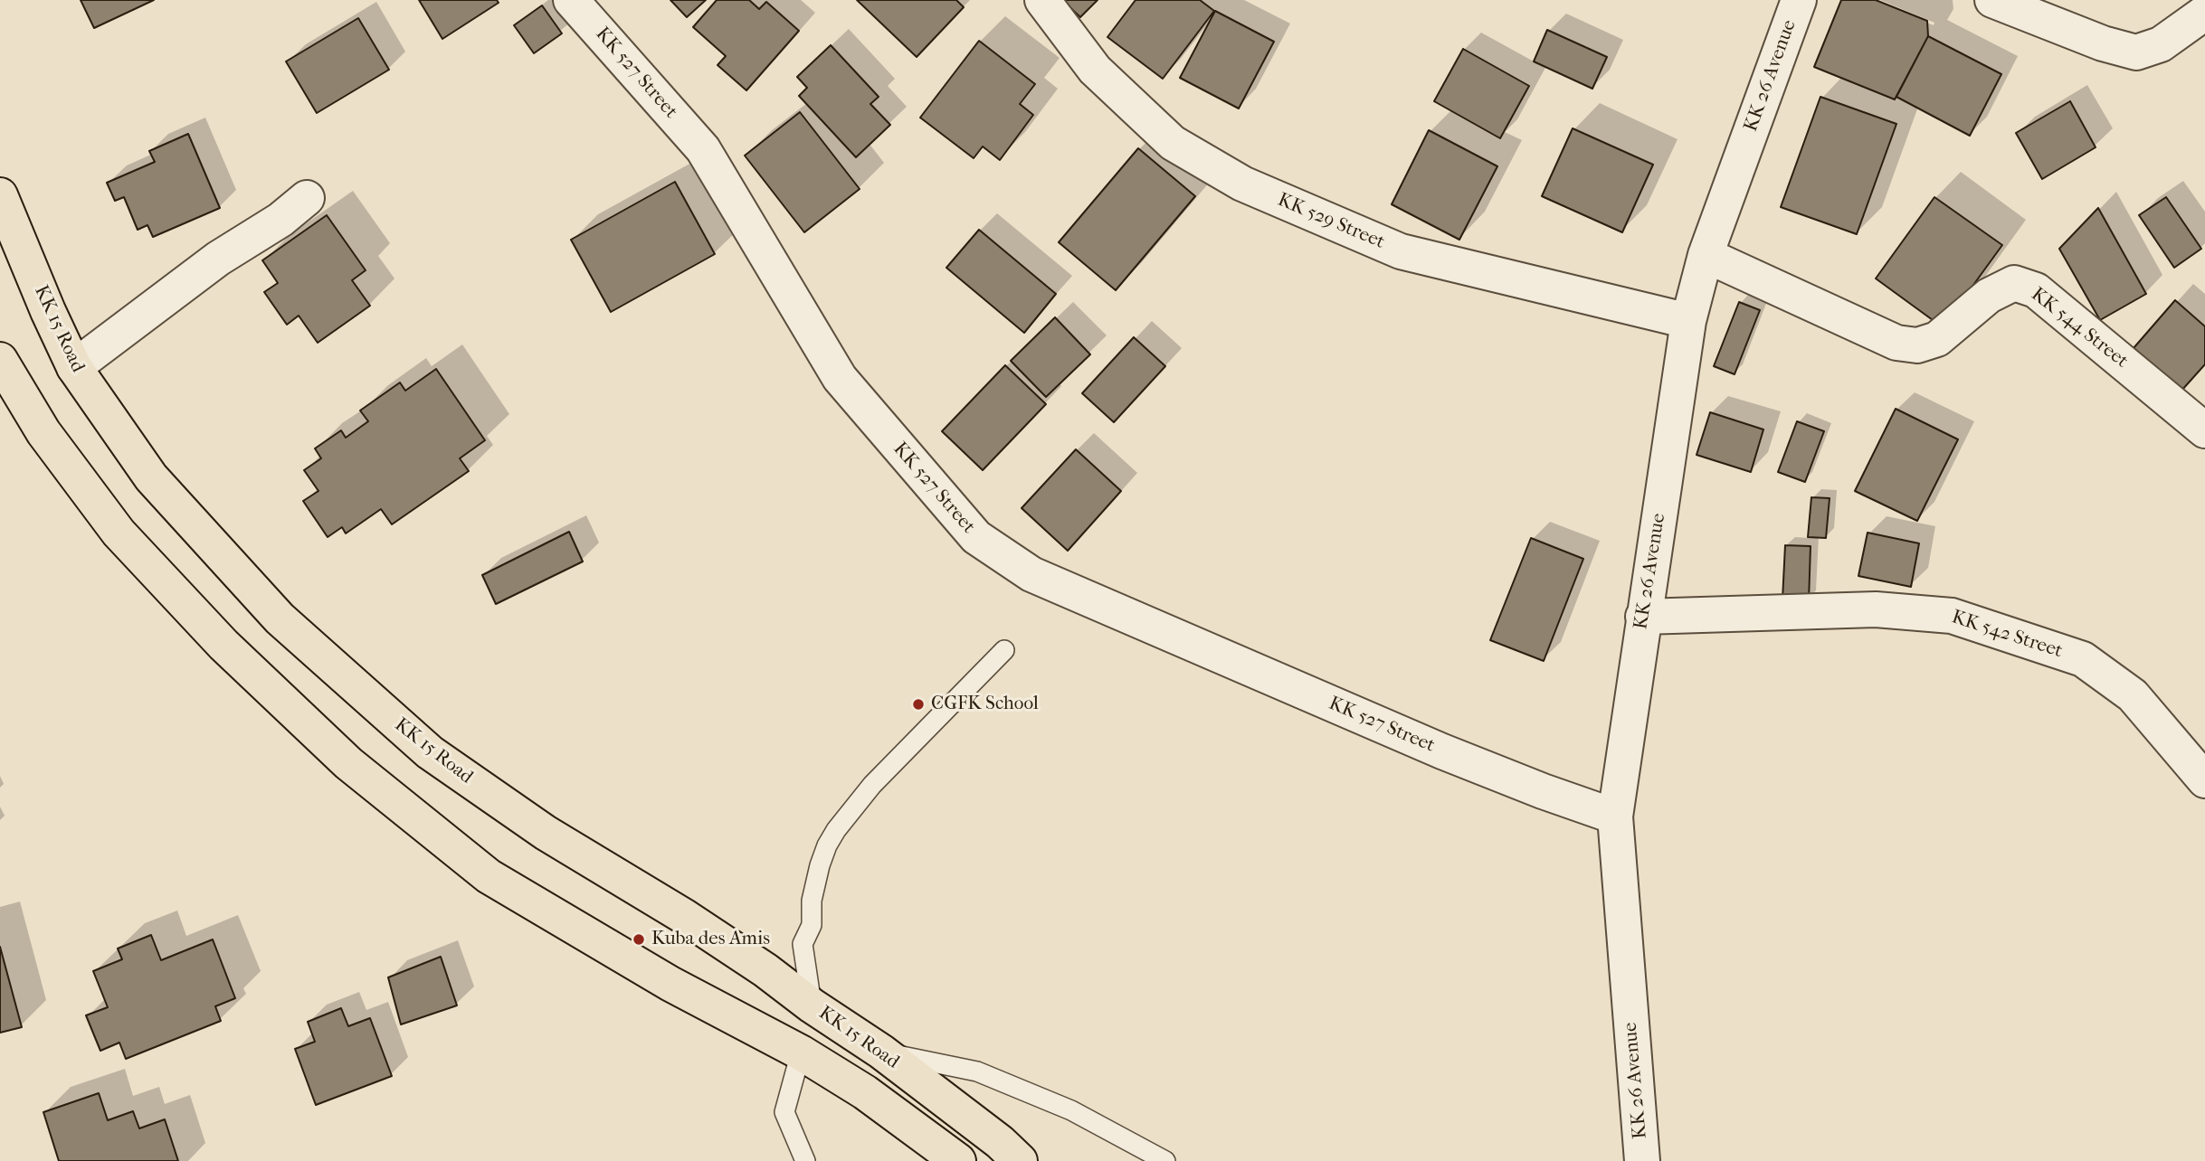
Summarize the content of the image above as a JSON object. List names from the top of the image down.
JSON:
{
  "streets": {
    "highway": ["KK 15 Road"],
    "street": [
      "KK 527 Street",
      "KK 26 Avenue",
      "KK 529 Street",
      "KK 544 Street",
      "KK 542 Street"
    ]
  },
  "crossings": [
    ["KK 527 Street", "KK 26 Avenue"],
    ["KK 26 Avenue", "KK 529 Street"],
    ["KK 26 Avenue", "KK 544 Street"],
    ["KK 26 Avenue", "KK 542 Street"]
  ],
  "places": ["CGFK School", "Kuba des Amis"]
}
